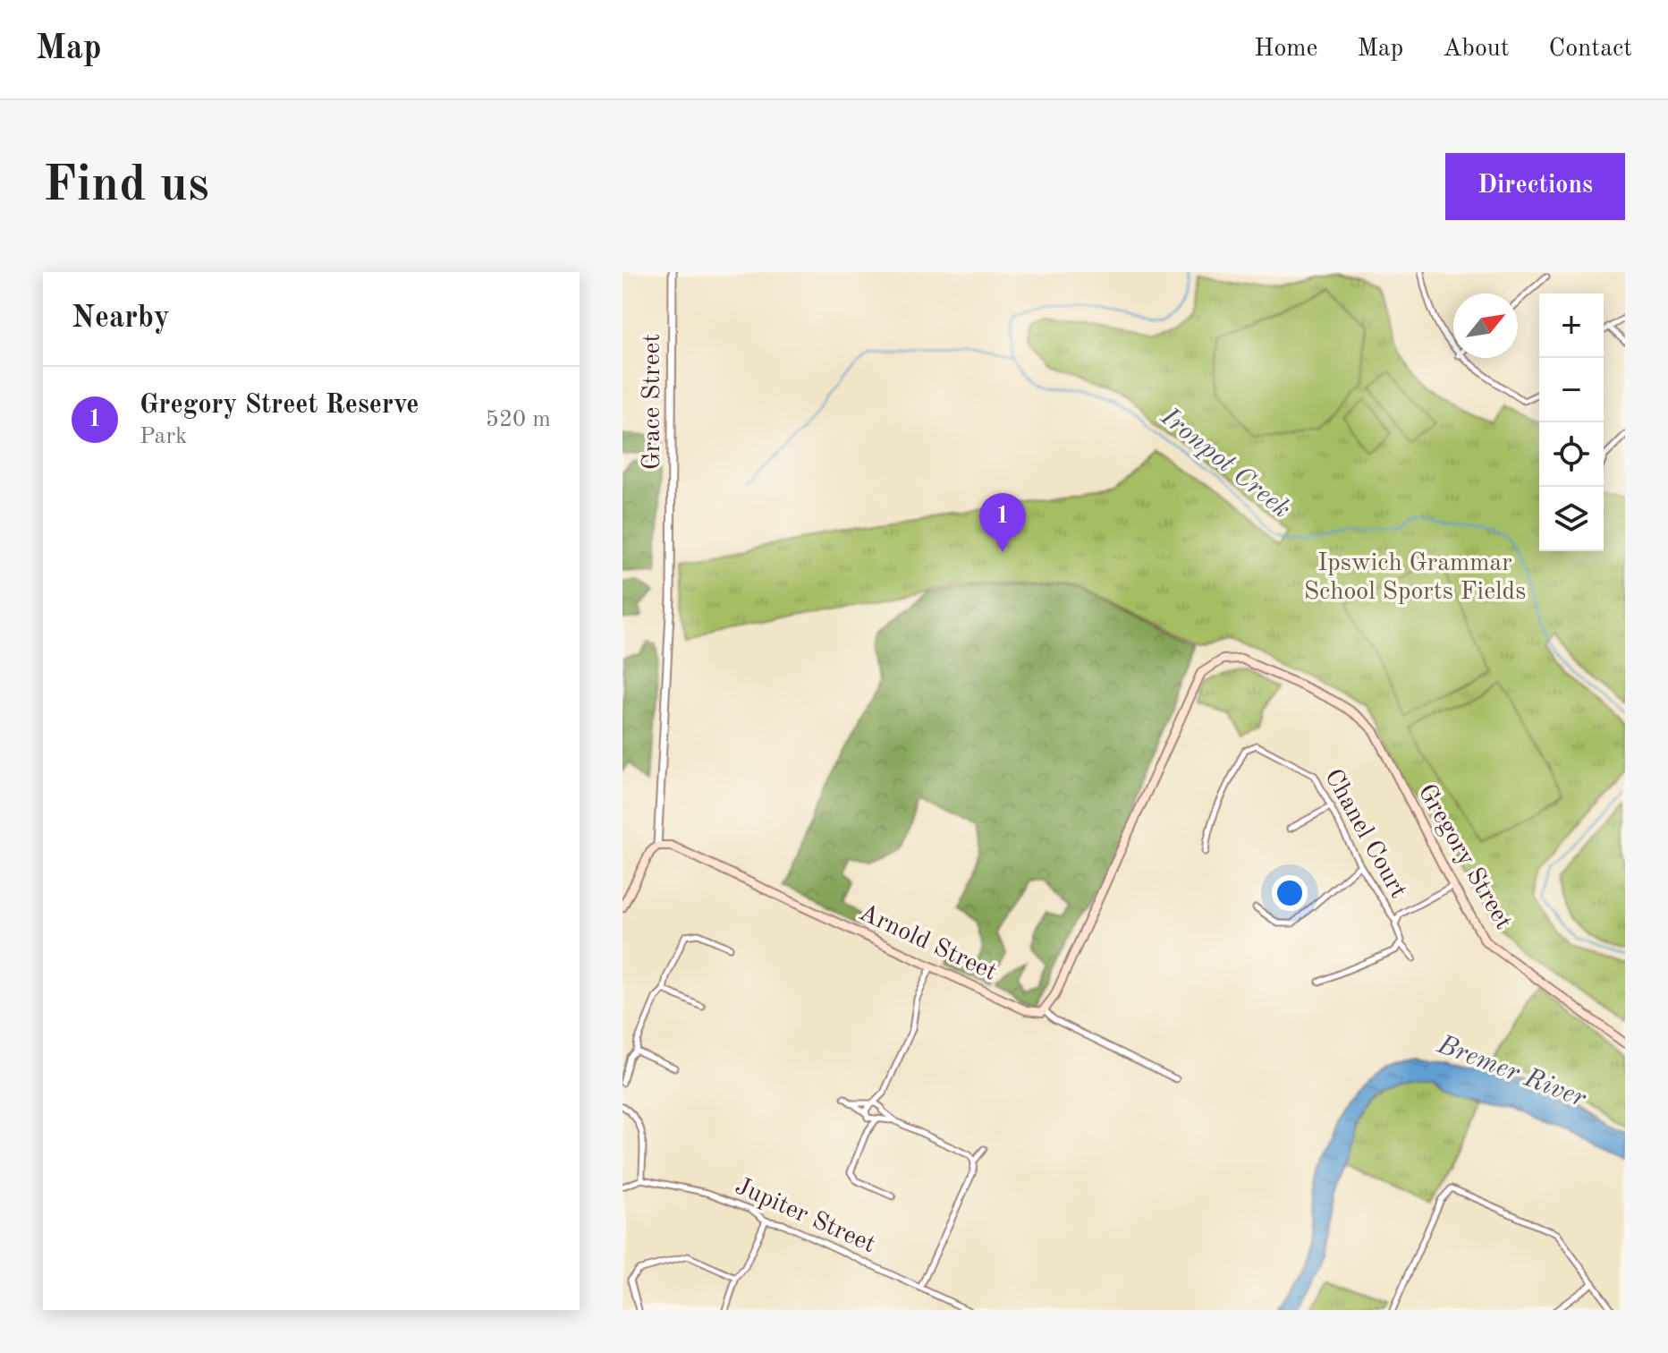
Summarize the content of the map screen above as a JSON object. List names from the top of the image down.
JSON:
{
  "streets": {
    "main road": ["Gregory Street", "Arnold Street"],
    "street": ["Grace Street", "Chanel Court", "Jupiter Street"]
  },
  "crossings": [
    ["Grace Street", "Arnold Street"],
    ["Gregory Street", "Arnold Street"]
  ],
  "water": ["Ironpot Creek", "Bremer River"],
  "parks": ["Ipswich Grammar School Sports Fields"],
  "north": "top right",
  "page": {
    "header": "Map",
    "nav": [
      "Home",
      "Map",
      "About",
      "Contact"
    ],
    "buttons": "Directions",
    "title": "Find us",
    "heading": "Nearby",
    "map_buttons": ["+", "−"],
    "list": [
      {
        "mark": "1",
        "name": "Gregory Street Reserve",
        "note": "Park",
        "value": "520 m"
      }
    ],
    "pins": "1"
  }
}
